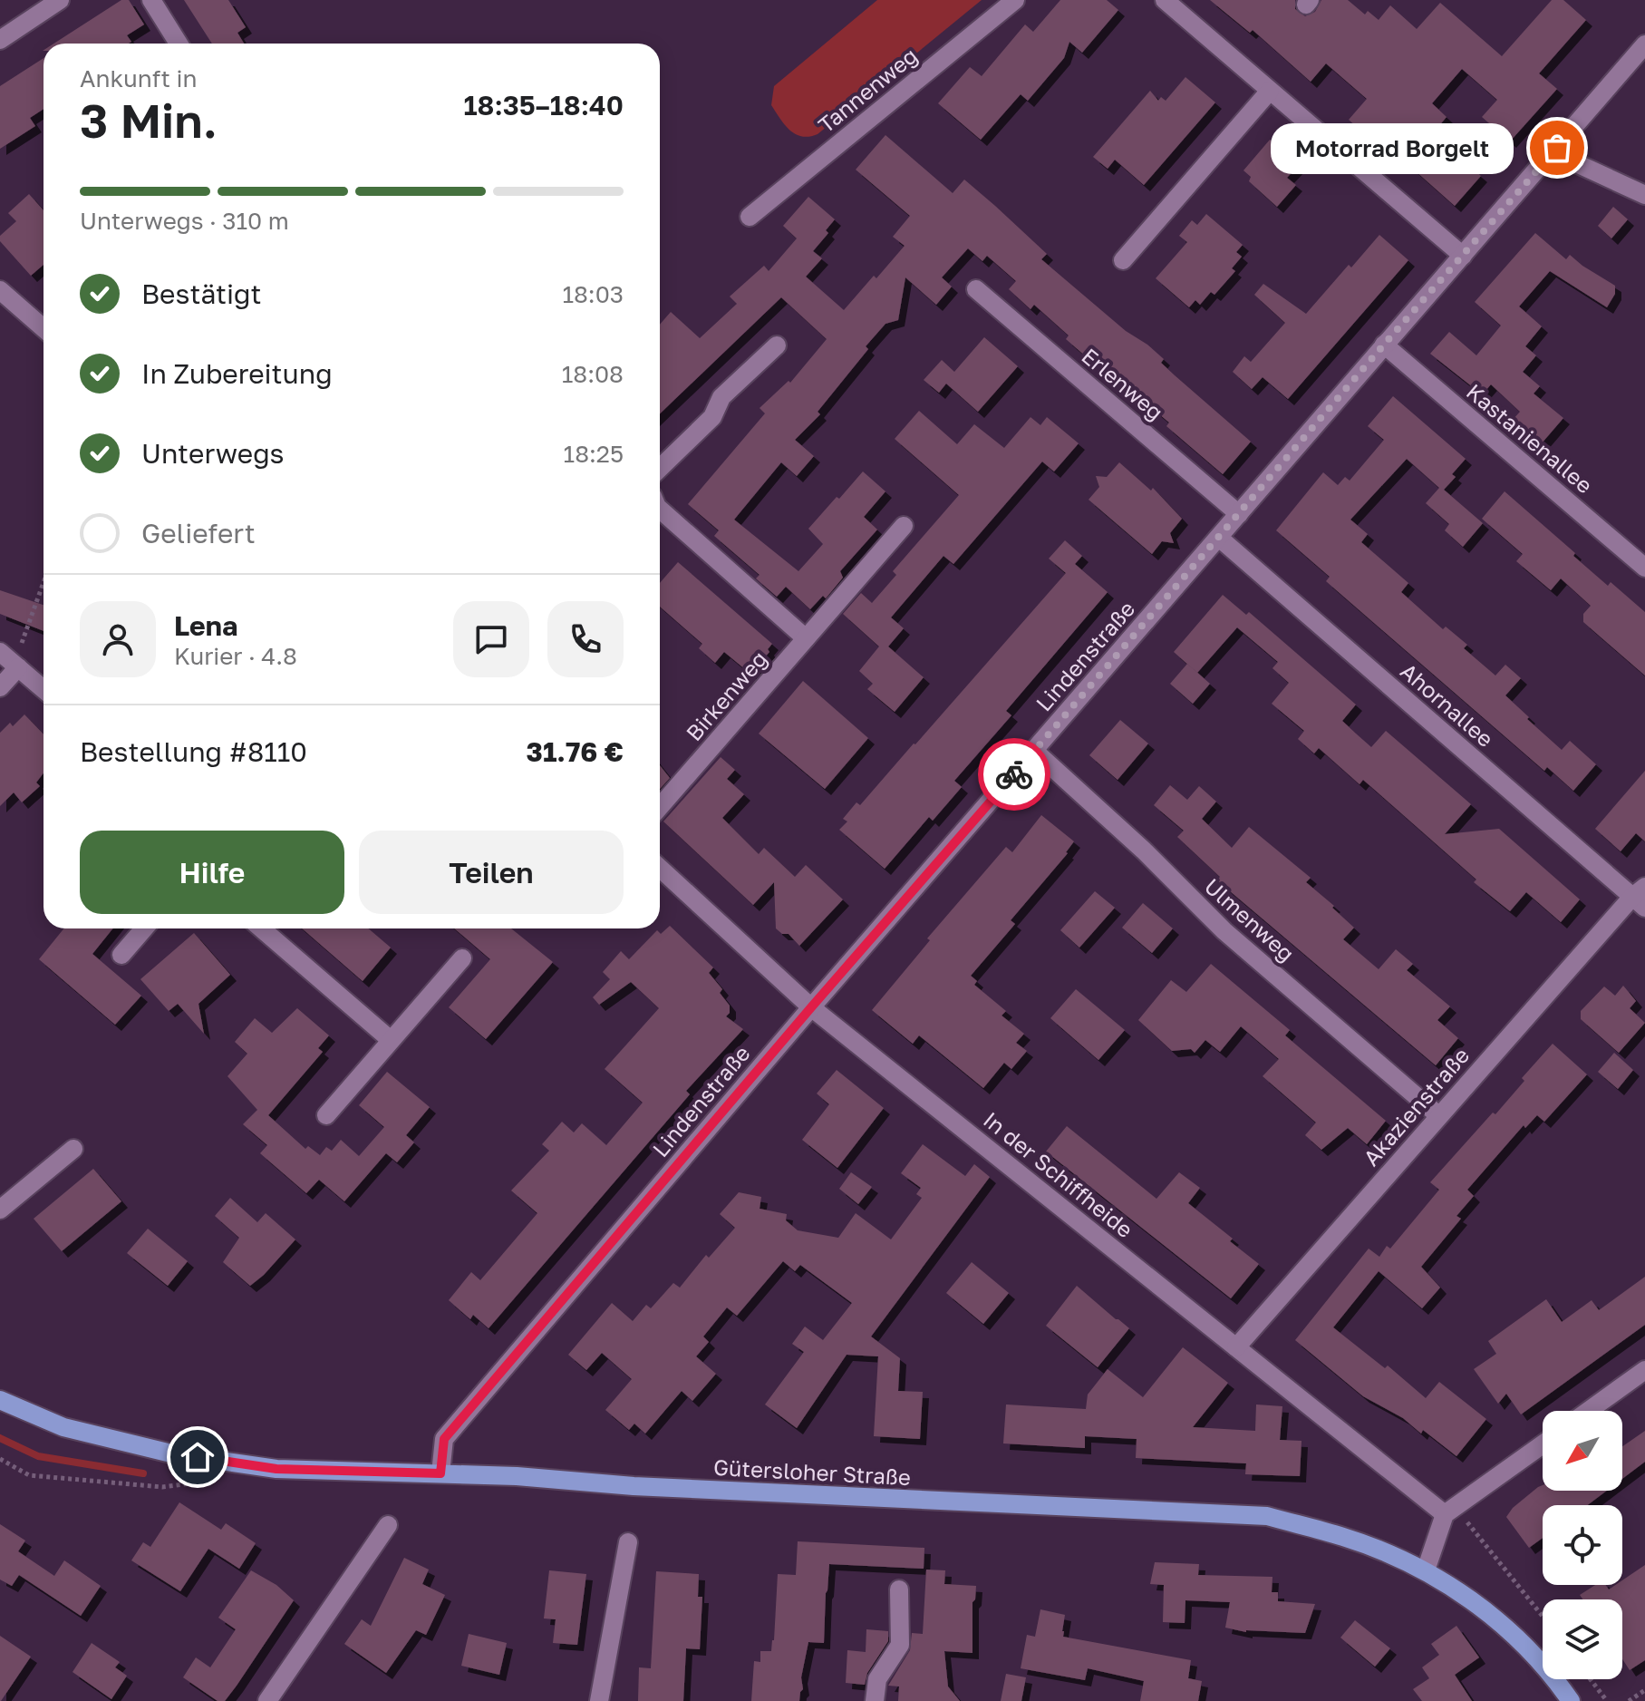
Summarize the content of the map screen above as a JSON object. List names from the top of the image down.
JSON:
{
  "streets": {
    "main road": ["Gütersloher Straße"],
    "street": [
      "Tannenweg",
      "Erlenweg",
      "Kastanienallee",
      "Lindenstraße",
      "Birkenweg",
      "Ahornallee",
      "Ulmenweg",
      "Akazienstraße",
      "In der Schiffheide"
    ]
  },
  "crossings": [
    ["Erlenweg", "Lindenstraße"],
    ["Kastanienallee", "Lindenstraße"],
    ["Lindenstraße", "Ahornallee"],
    ["Lindenstraße", "Ulmenweg"],
    ["Lindenstraße", "In der Schiffheide"],
    ["Lindenstraße", "Gütersloher Straße"],
    ["Ahornallee", "Akazienstraße"],
    ["Ulmenweg", "Akazienstraße"],
    ["Akazienstraße", "In der Schiffheide"]
  ],
  "places": ["Motorrad Borgelt"],
  "north": "bottom left",
  "page": {
    "heading": ["3 Min.", "Ankunft in", "18:35–18:40"],
    "panel": [
      "Lena",
      "Kurier · 4.8",
      "Bestellung #8110",
      "31.76 €"
    ],
    "bubble": "Motorrad Borgelt",
    "bar": "Unterwegs · 310 m",
    "list": [
      ["Bestätigt", "18:03"],
      ["In Zubereitung", "18:08"],
      ["Unterwegs", "18:25"],
      "Geliefert"
    ],
    "buttons": ["Hilfe", "Teilen"]
  }
}
